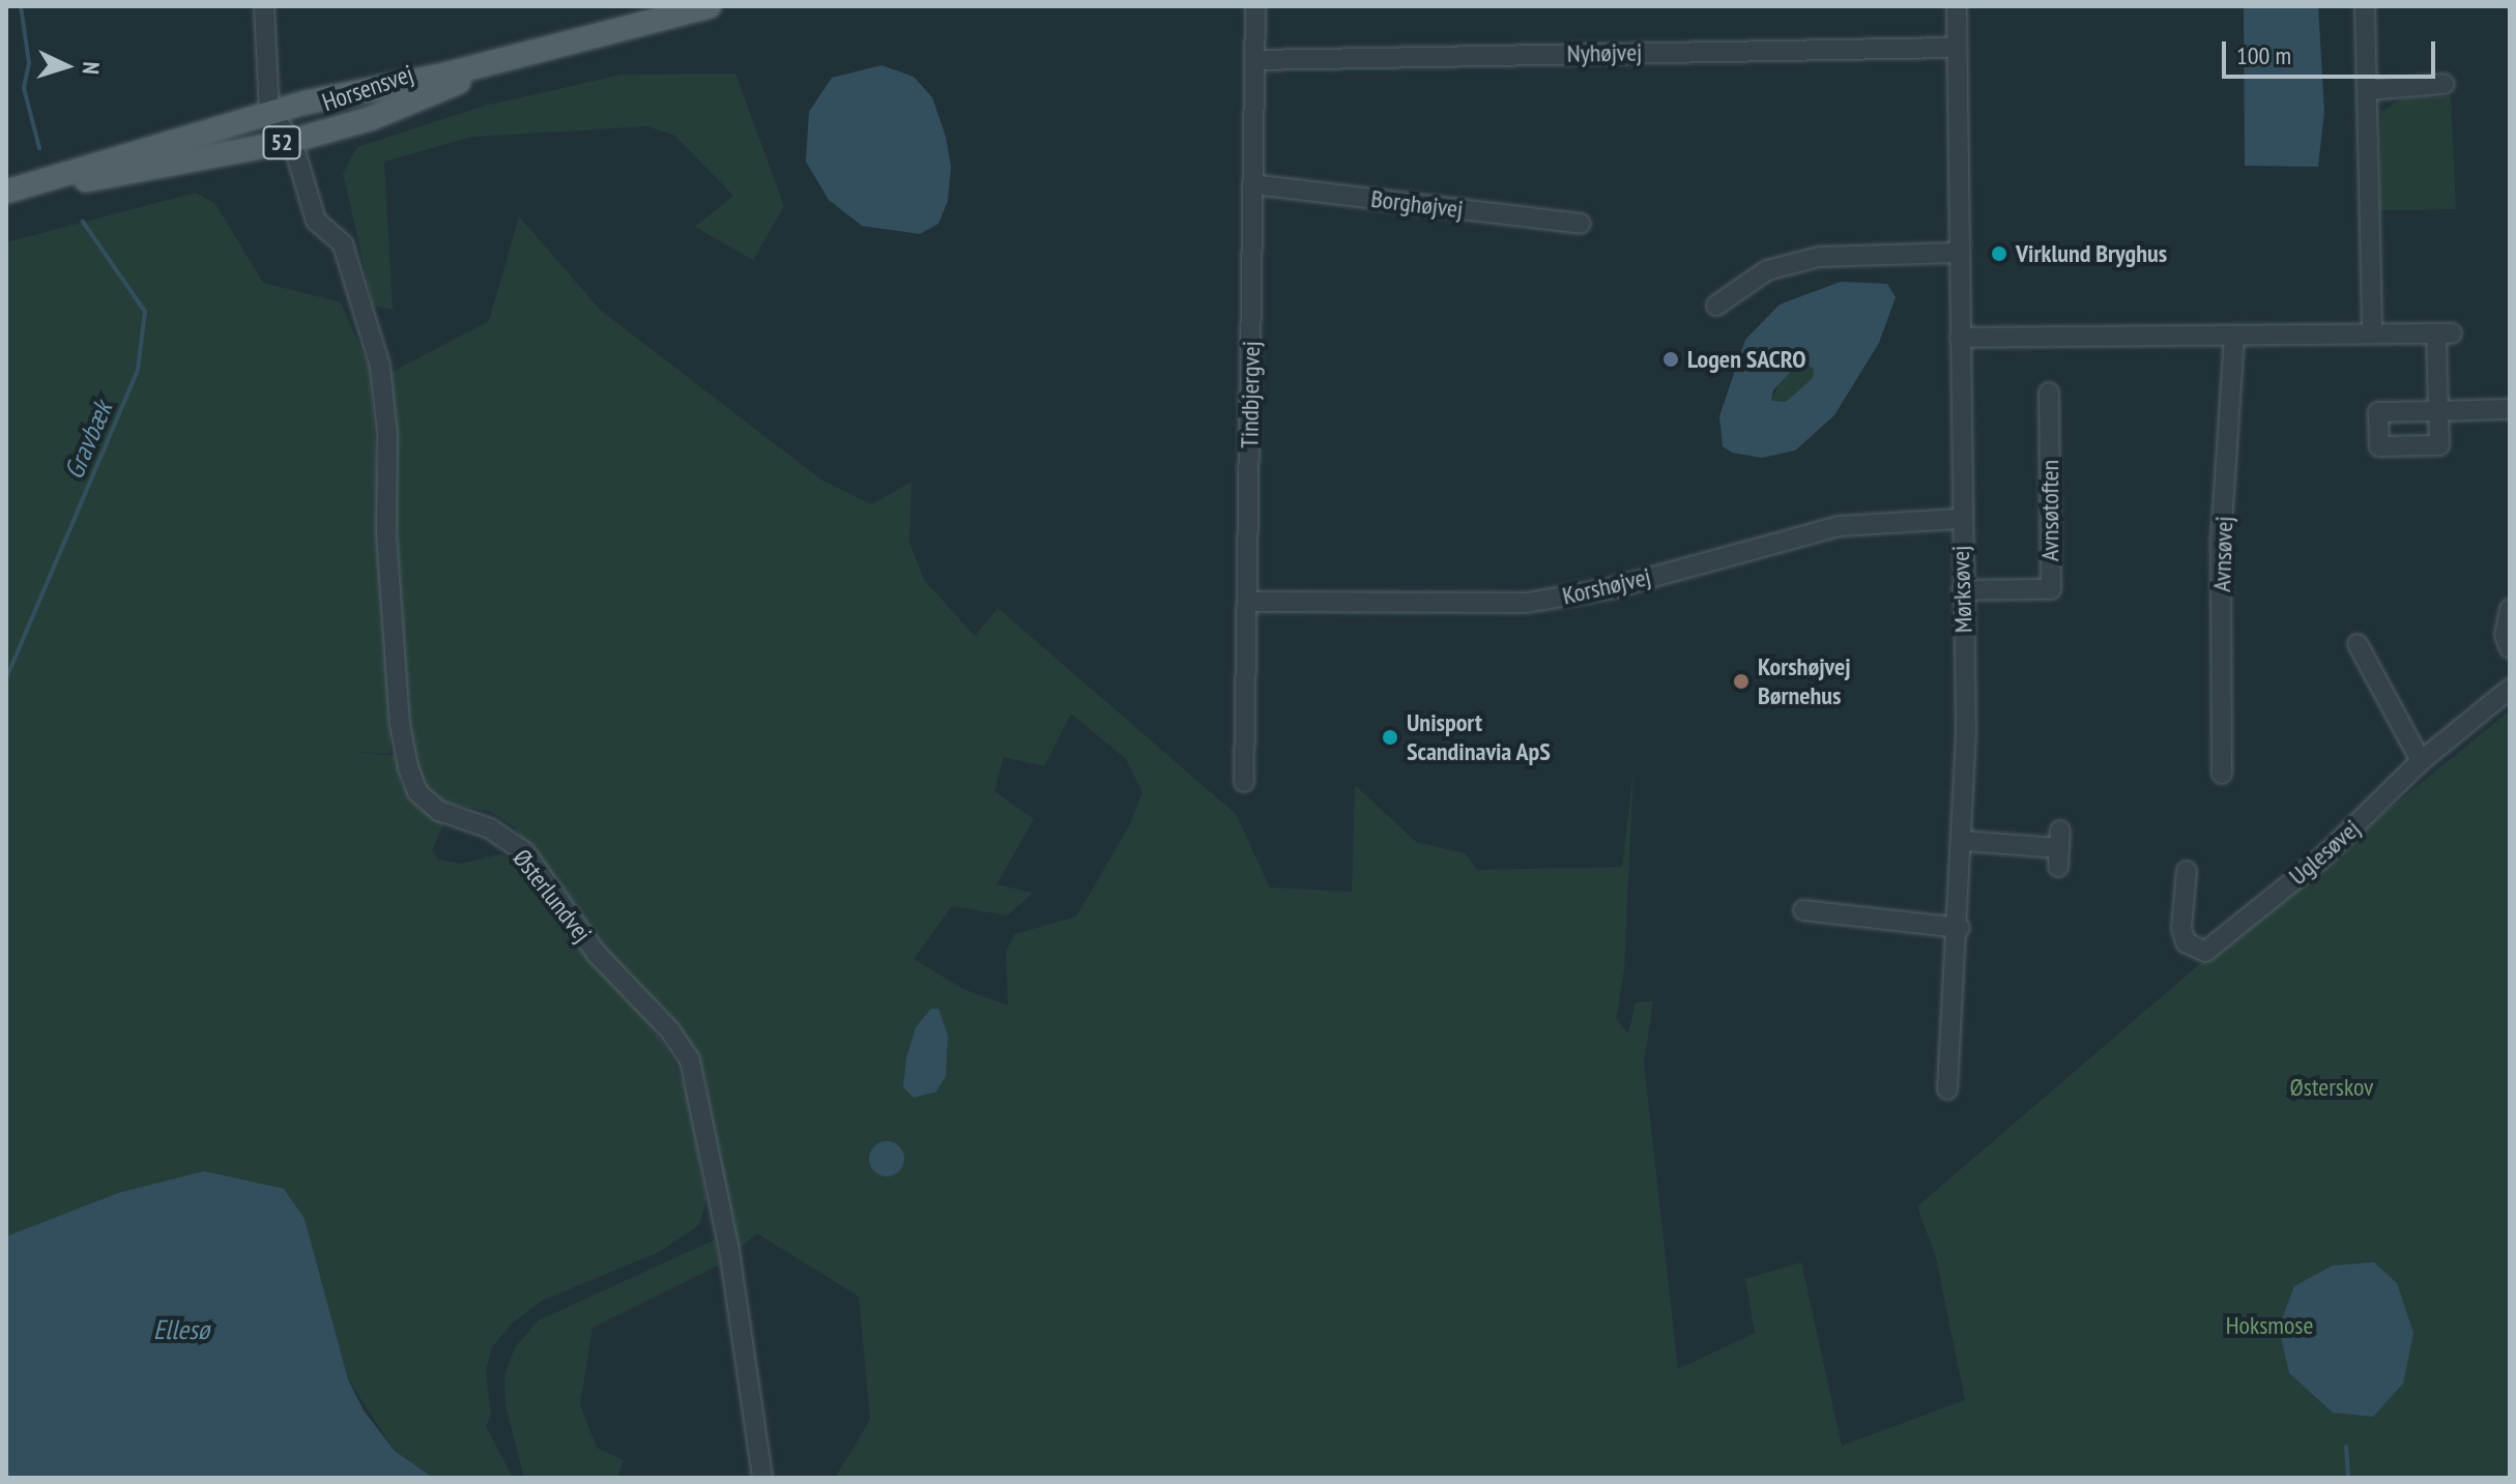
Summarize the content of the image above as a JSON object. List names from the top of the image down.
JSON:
{
  "streets": {
    "main road": ["Horsensvej", "52"],
    "street": [
      "Nyhøjvej",
      "Borghøjvej",
      "Tindbjergvej",
      "Avnsøtoften",
      "Avnsøvej",
      "Korshøjvej",
      "Mørksøvej",
      "Uglesøvej",
      "Østerlundvej"
    ]
  },
  "crossings": [
    ["Nyhøjvej", "Tindbjergvej"],
    ["Nyhøjvej", "Mørksøvej"],
    ["Horsensvej", "Østerlundvej"],
    ["Borghøjvej", "Tindbjergvej"],
    ["Tindbjergvej", "Korshøjvej"],
    ["Avnsøtoften", "Mørksøvej"],
    ["Korshøjvej", "Mørksøvej"]
  ],
  "water": ["Gravbæk", "Ellesø"],
  "parks": ["Østerskov", "Hoksmose"],
  "places": [
    "Virklund Bryghus",
    "Logen SACRO",
    "Korshøjvej Børnehus",
    "Unisport Scandinavia ApS"
  ],
  "scale_bar": "100 m",
  "north": "right"
}
